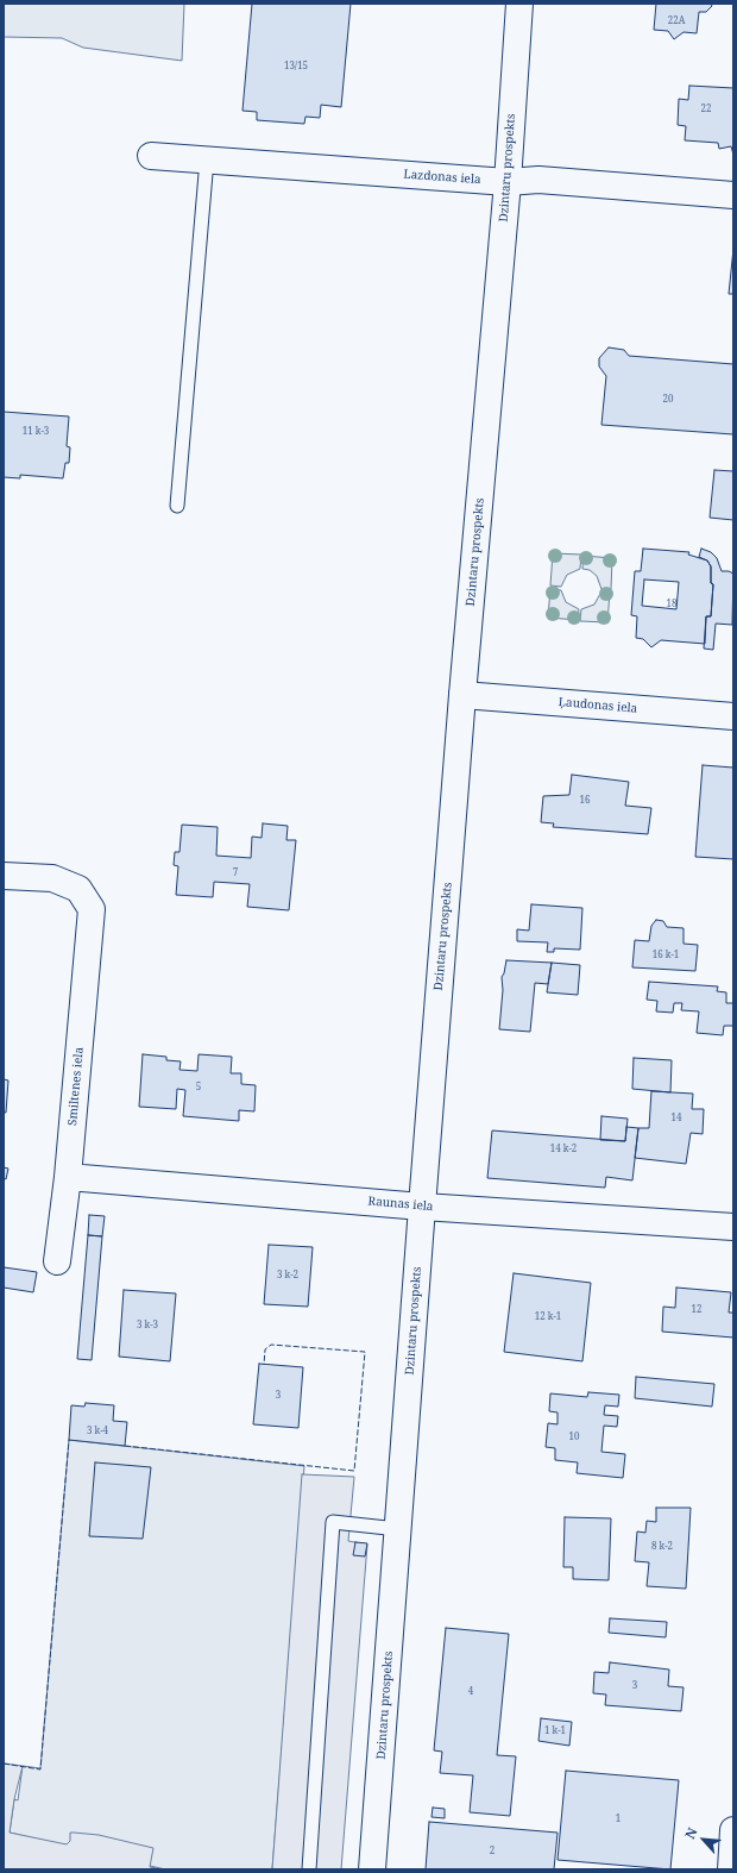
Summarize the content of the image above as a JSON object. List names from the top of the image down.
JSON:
{
  "streets": {
    "street": [
      "Dzintaru prospekts",
      "Lazdonas iela",
      "Ļaudonas iela",
      "Smiltenes iela",
      "Raunas iela"
    ]
  },
  "crossings": [
    ["Dzintaru prospekts", "Lazdonas iela"],
    ["Dzintaru prospekts", "Ļaudonas iela"],
    ["Dzintaru prospekts", "Raunas iela"],
    ["Smiltenes iela", "Raunas iela"]
  ],
  "house_numbers": [
    "22A",
    "13/15",
    "22",
    "20",
    "11 k-3",
    "18",
    "16",
    "7",
    "16 k-1",
    "5",
    "14",
    "14 k-2",
    "3 k-2",
    "12",
    "12 k-1",
    "3 k-3",
    "3",
    "3 k-4",
    "10",
    "8 k-2",
    "3",
    "4",
    "1 k-1",
    "1",
    "2"
  ],
  "north": "top left"
}
